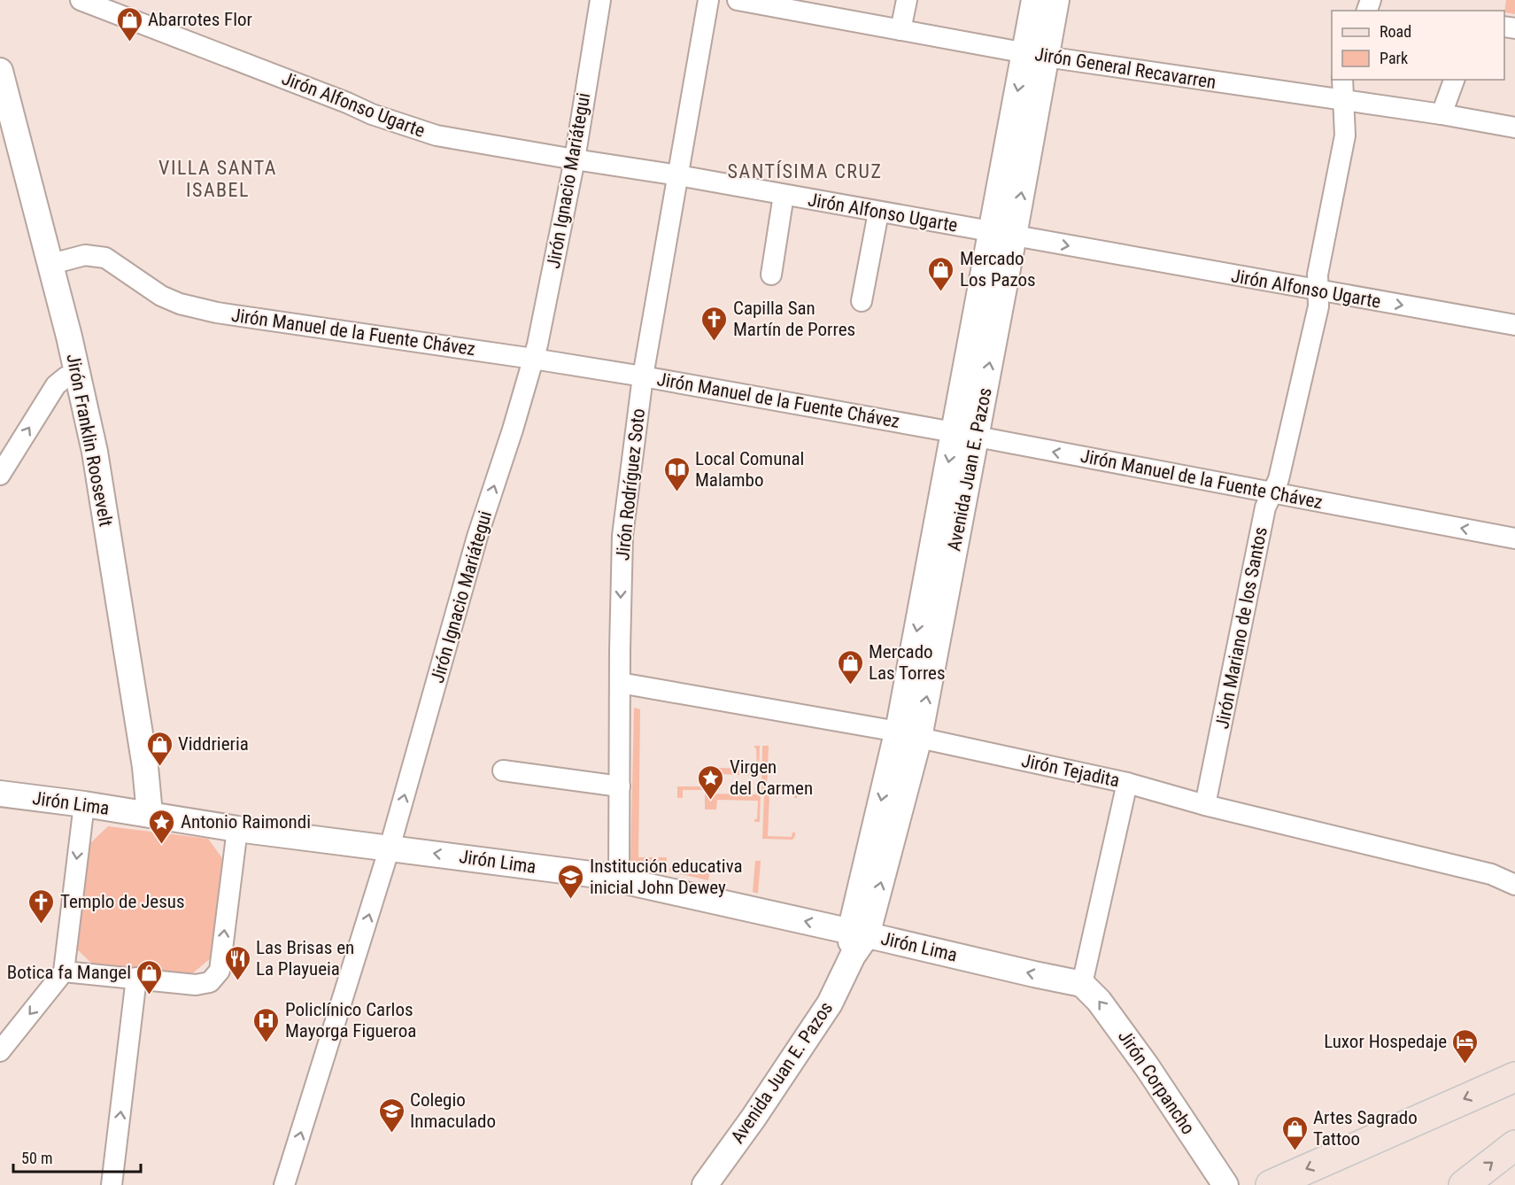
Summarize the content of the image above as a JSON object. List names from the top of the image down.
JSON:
{
  "streets": {
    "street": [
      "Jirón General Recavarren",
      "Jirón Alfonso Ugarte",
      "Jirón Ignacio Mariátegui",
      "Jirón Manuel de la Fuente Chávez",
      "Jirón Franklin Roosevelt",
      "Avenida Juan E. Pazos",
      "Jirón Rodríguez Soto",
      "Jirón Mariano de los Santos",
      "Jirón Tejadita",
      "Jirón Lima",
      "Jirón Corpancho"
    ]
  },
  "crossings": [
    ["Jirón General Recavarren", "Avenida Juan E. Pazos"],
    ["Jirón General Recavarren", "Jirón Mariano de los Santos"],
    ["Jirón Alfonso Ugarte", "Jirón Ignacio Mariátegui"],
    ["Jirón Alfonso Ugarte", "Avenida Juan E. Pazos"],
    ["Jirón Alfonso Ugarte", "Jirón Rodríguez Soto"],
    ["Jirón Alfonso Ugarte", "Jirón Mariano de los Santos"],
    ["Jirón Ignacio Mariátegui", "Jirón Manuel de la Fuente Chávez"],
    ["Jirón Ignacio Mariátegui", "Jirón Lima"],
    ["Jirón Manuel de la Fuente Chávez", "Jirón Franklin Roosevelt"],
    ["Jirón Manuel de la Fuente Chávez", "Avenida Juan E. Pazos"],
    ["Jirón Manuel de la Fuente Chávez", "Jirón Rodríguez Soto"],
    ["Jirón Manuel de la Fuente Chávez", "Jirón Mariano de los Santos"],
    ["Jirón Franklin Roosevelt", "Jirón Lima"],
    ["Avenida Juan E. Pazos", "Jirón Tejadita"],
    ["Avenida Juan E. Pazos", "Jirón Lima"],
    ["Jirón Rodríguez Soto", "Jirón Tejadita"],
    ["Jirón Rodríguez Soto", "Jirón Lima"],
    ["Jirón Mariano de los Santos", "Jirón Tejadita"],
    ["Jirón Lima", "Jirón Corpancho"]
  ],
  "one_way": [
    "Jirón Alfonso Ugarte",
    "Jirón Ignacio Mariátegui",
    "Jirón Manuel de la Fuente Chávez",
    "Jirón Lima",
    "Jirón Corpancho"
  ],
  "districts": ["VILLA SANTA ISABEL", "SANTÍSIMA CRUZ"],
  "places": {
    "shop": [
      "Abarrotes Flor",
      "Mercado Los Pazos",
      "Mercado Las Torres",
      "Viddrieria",
      "Botica fa Mangel",
      "Artes Sagrado Tattoo"
    ],
    "church": ["Capilla San Martín de Porres", "Templo de Jesus"],
    "library": ["Local Comunal Malambo"],
    "place": ["Virgen del Carmen", "Antonio Raimondi"],
    "school or university": ["Institución educativa inicial John Dewey", "Colegio Inmaculado"],
    "restaurant": ["Las Brisas en La Playueia"],
    "hospital": ["Policlínico Carlos Mayorga Figueroa"],
    "hotel": ["Luxor Hospedaje"]
  },
  "legend": ["Road", "Park"],
  "scale_bar": "50 m"
}
